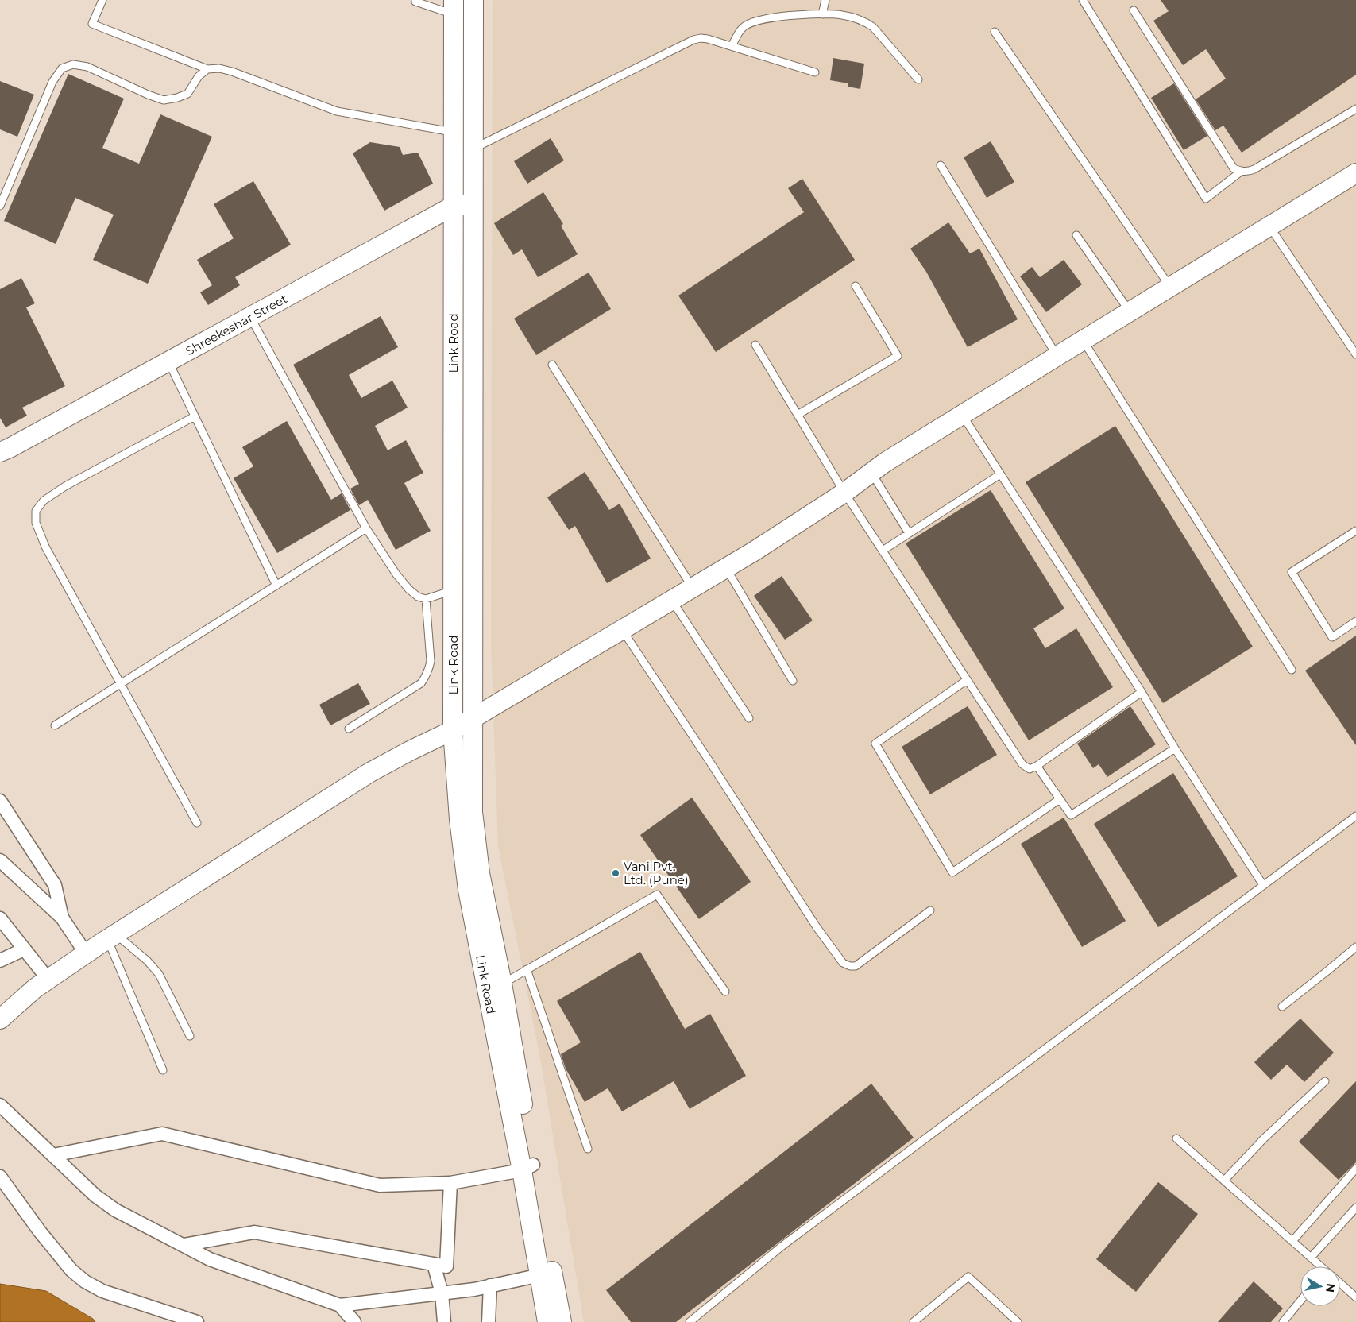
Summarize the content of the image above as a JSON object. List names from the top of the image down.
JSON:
{
  "streets": {
    "street": ["Shreekeshar Street", "Link Road"]
  },
  "crossings": [
    ["Shreekeshar Street", "Link Road"]
  ],
  "places": ["Vani Pvt. Ltd. (Pune)"],
  "north": "right"
}
